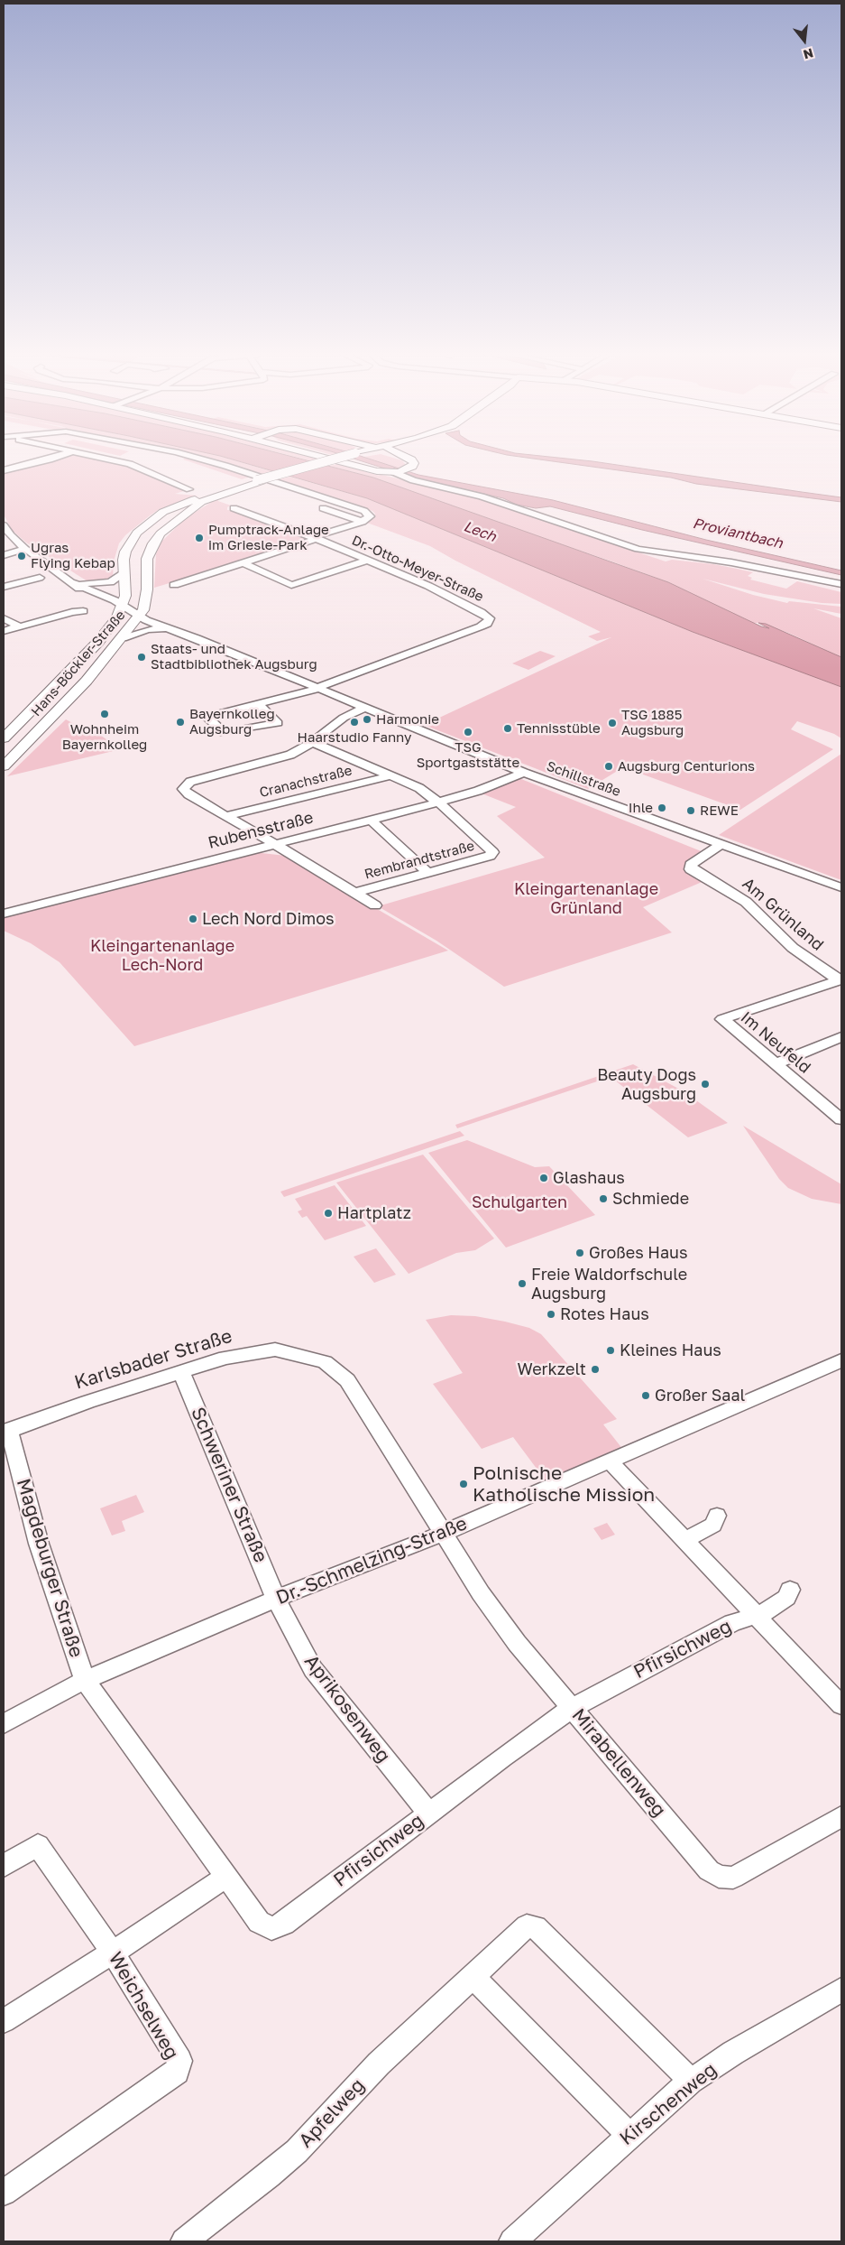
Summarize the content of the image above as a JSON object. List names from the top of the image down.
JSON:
{
  "streets": {
    "main road": ["Hans-Böckler-Straße"],
    "street": [
      "Dr.-Otto-Meyer-Straße",
      "Schillstraße",
      "Cranachstraße",
      "Rubensstraße",
      "Rembrandtstraße",
      "Am Grünland",
      "Im Neufeld",
      "Karlsbader Straße",
      "Schweriner Straße",
      "Dr.-Schmelzing-Straße",
      "Magdeburger Straße",
      "Pfirsichweg",
      "Aprikosenweg",
      "Mirabellenweg",
      "Weichselweg",
      "Kirschenweg",
      "Apfelweg"
    ]
  },
  "crossings": [
    ["Dr.-Otto-Meyer-Straße", "Schillstraße"],
    ["Hans-Böckler-Straße", "Schillstraße"],
    ["Schillstraße", "Rubensstraße"],
    ["Schillstraße", "Am Grünland"],
    ["Cranachstraße", "Rembrandtstraße"],
    ["Rubensstraße", "Rembrandtstraße"],
    ["Am Grünland", "Im Neufeld"],
    ["Karlsbader Straße", "Schweriner Straße"],
    ["Karlsbader Straße", "Dr.-Schmelzing-Straße"],
    ["Karlsbader Straße", "Magdeburger Straße"],
    ["Karlsbader Straße", "Mirabellenweg"],
    ["Schweriner Straße", "Dr.-Schmelzing-Straße"],
    ["Schweriner Straße", "Aprikosenweg"],
    ["Dr.-Schmelzing-Straße", "Magdeburger Straße"],
    ["Dr.-Schmelzing-Straße", "Pfirsichweg"],
    ["Dr.-Schmelzing-Straße", "Aprikosenweg"],
    ["Dr.-Schmelzing-Straße", "Mirabellenweg"],
    ["Magdeburger Straße", "Pfirsichweg"],
    ["Pfirsichweg", "Aprikosenweg"],
    ["Pfirsichweg", "Mirabellenweg"],
    ["Kirschenweg", "Apfelweg"]
  ],
  "water": ["Lech", "Proviantbach"],
  "parks": ["Kleingartenanlage Grünland", "Kleingartenanlage Lech-Nord", "Schulgarten"],
  "places": [
    "Pumptrack-Anlage im Griesle-Park",
    "Ugras Flying Kebap",
    "Staats- und Stadtbibliothek Augsburg",
    "Wohnheim Bayernkolleg",
    "Harmonie",
    "Bayernkolleg Augsburg",
    "Haarstudio Fanny",
    "TSG 1885 Augsburg",
    "Tennisstüble",
    "TSG Sportgaststätte",
    "Augsburg Centurions",
    "Ihle",
    "REWE",
    "Lech Nord Dimos",
    "Beauty Dogs Augsburg",
    "Glashaus",
    "Schmiede",
    "Hartplatz",
    "Großes Haus",
    "Freie Waldorfschule Augsburg",
    "Rotes Haus",
    "Kleines Haus",
    "Werkzelt",
    "Großer Saal",
    "Polnische Katholische Mission"
  ],
  "north": "bottom"
}
